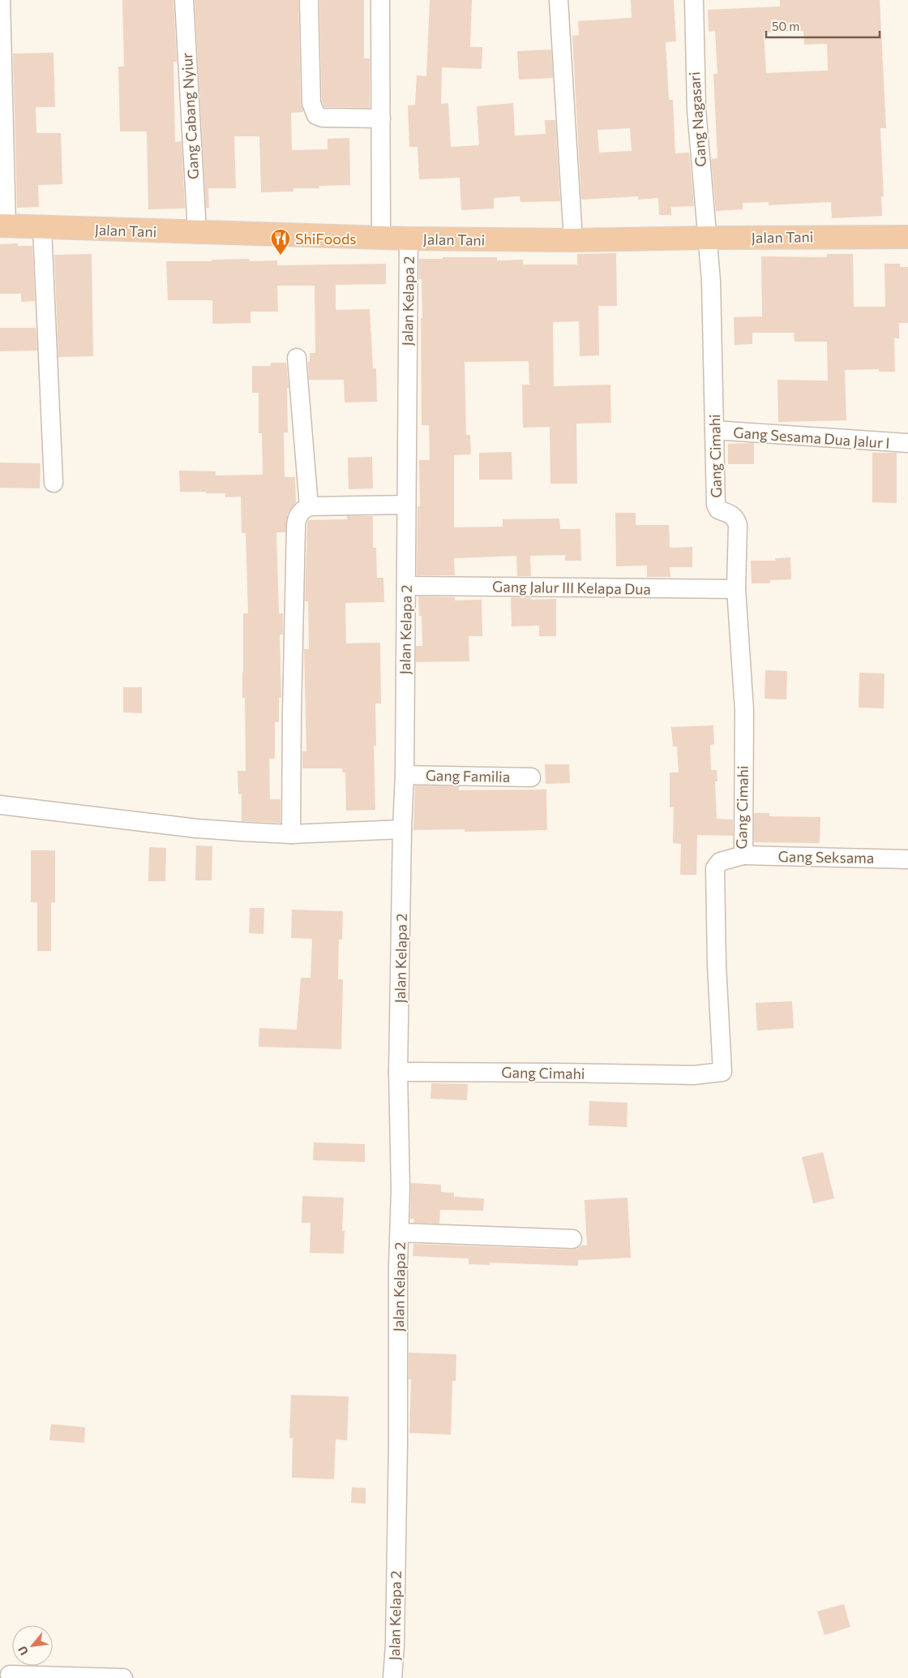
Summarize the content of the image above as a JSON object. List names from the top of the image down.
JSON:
{
  "streets": {
    "highway": ["Jalan Tani"],
    "street": [
      "Gang Cabang Nyiur",
      "Gang Nagasari",
      "Jalan Kelapa 2",
      "Gang Sesama Dua Jalur I",
      "Gang Cimahi",
      "Gang Jalur III Kelapa Dua",
      "Gang Familia",
      "Gang Seksama"
    ]
  },
  "crossings": [
    ["Gang Cabang Nyiur", "Jalan Tani"],
    ["Gang Nagasari", "Jalan Tani"],
    ["Gang Nagasari", "Gang Cimahi"],
    ["Jalan Tani", "Jalan Kelapa 2"],
    ["Jalan Tani", "Gang Cimahi"],
    ["Jalan Kelapa 2", "Gang Cimahi"],
    ["Jalan Kelapa 2", "Gang Jalur III Kelapa Dua"],
    ["Jalan Kelapa 2", "Gang Familia"],
    ["Gang Sesama Dua Jalur I", "Gang Cimahi"],
    ["Gang Cimahi", "Gang Jalur III Kelapa Dua"],
    ["Gang Cimahi", "Gang Seksama"]
  ],
  "places": {
    "restaurant": ["ShiFoods"]
  },
  "scale_bar": "50 m",
  "north": "bottom left"
}
